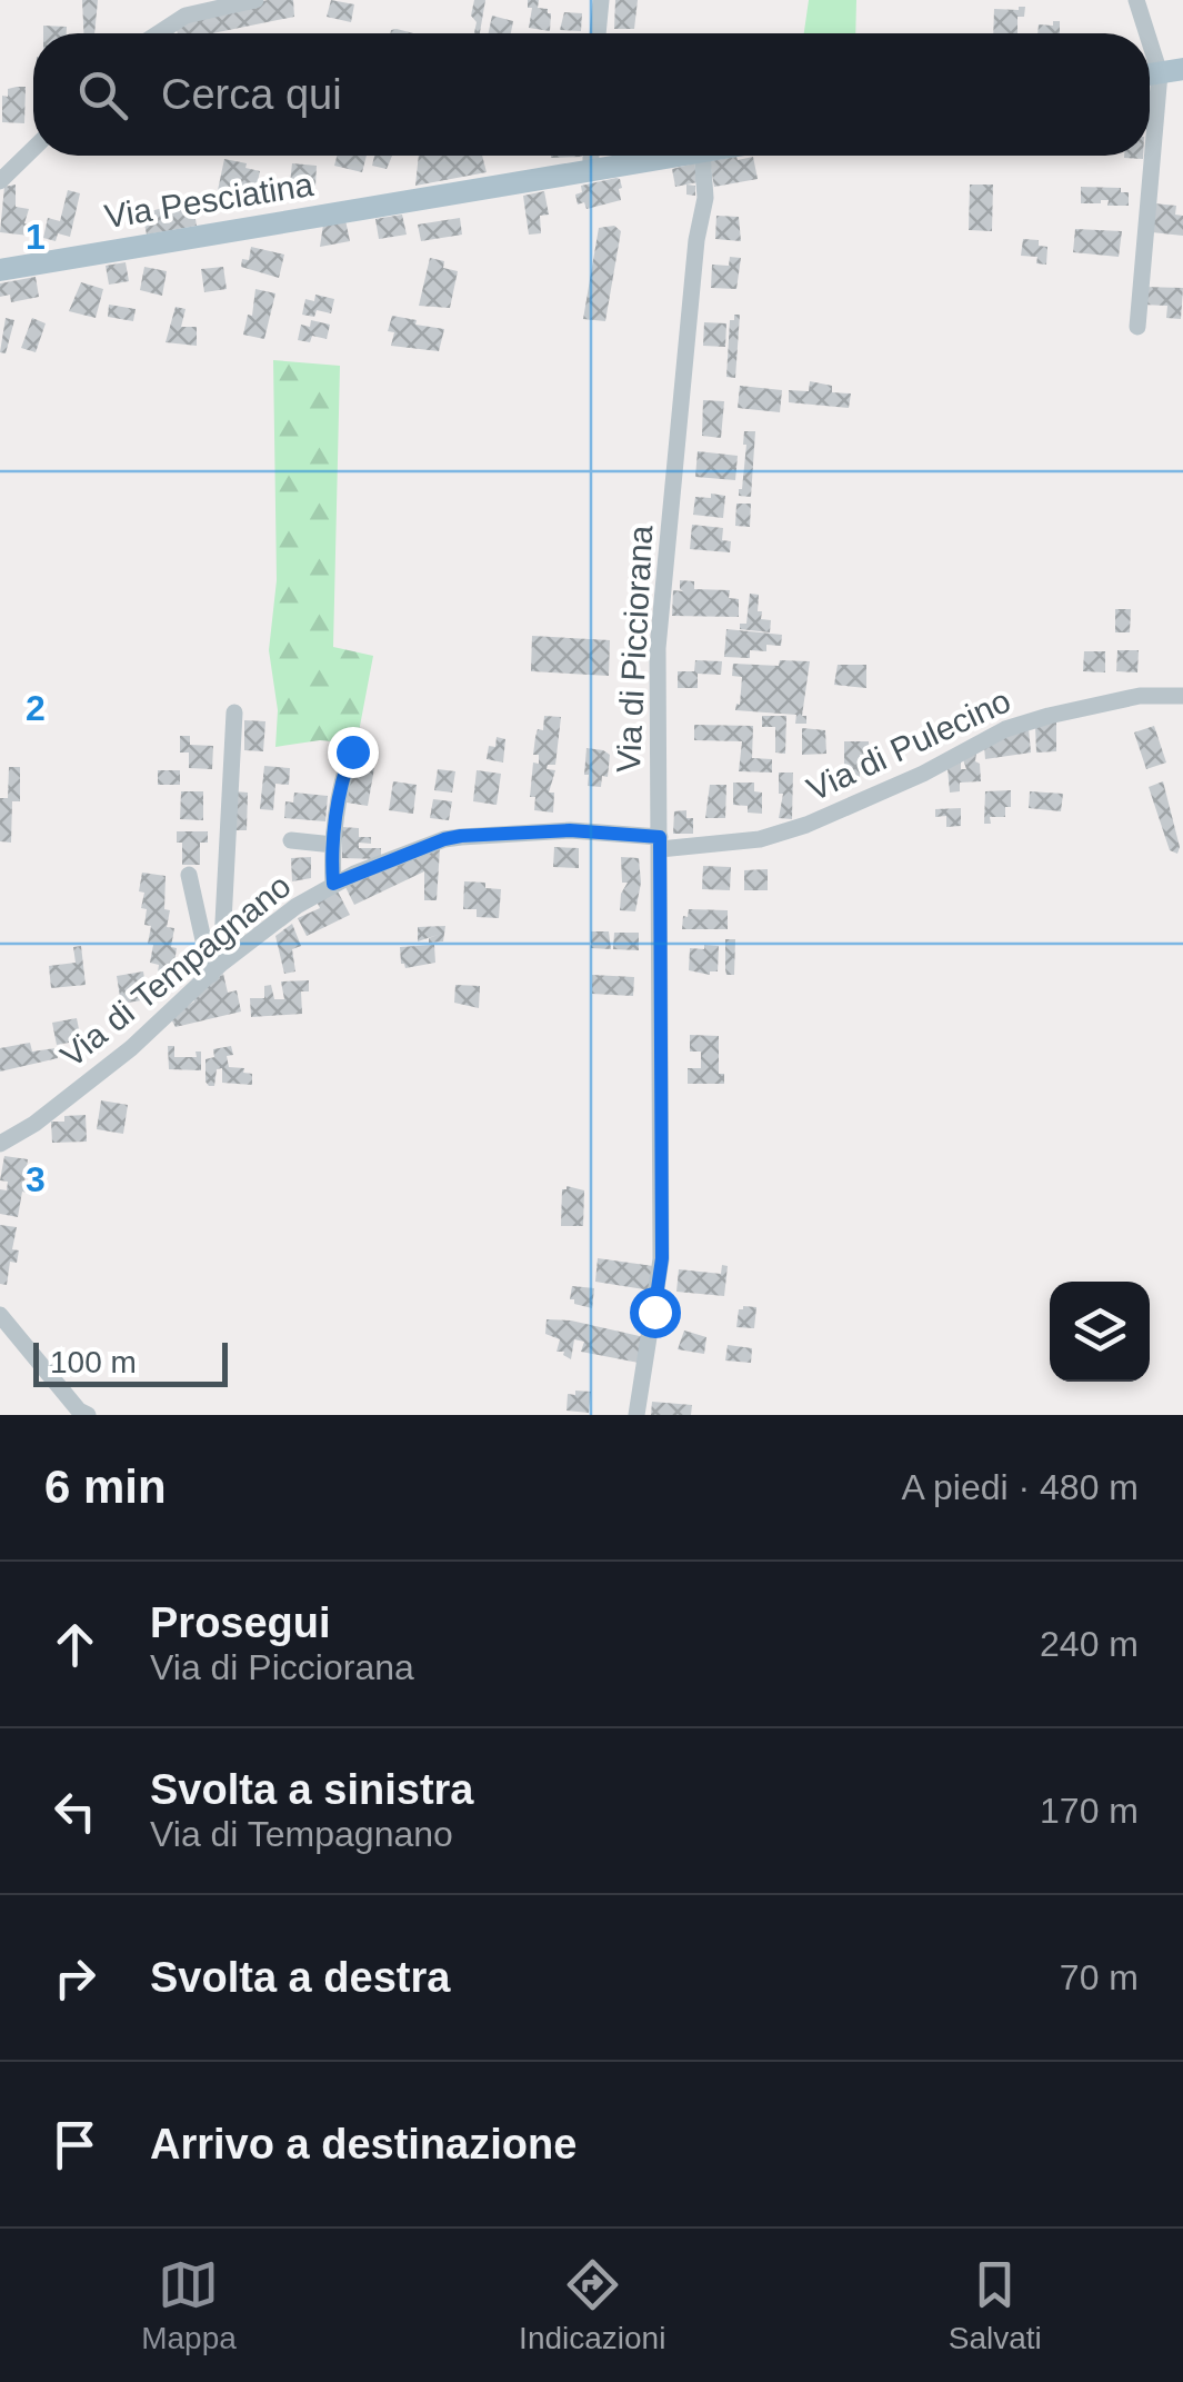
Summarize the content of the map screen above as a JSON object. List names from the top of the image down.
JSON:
{
  "streets": {
    "main road": ["Via Pesciatina"],
    "street": ["Via di Picciorana", "Via di Pulecino", "Via di Tempagnano"]
  },
  "crossings": [
    ["Via di Picciorana", "Via di Pulecino"],
    ["Via di Picciorana", "Via di Tempagnano"],
    ["Via di Pulecino", "Via di Tempagnano"]
  ],
  "scale_bar": "100 m",
  "page": {
    "search": "Cerca qui",
    "scale": "100 m",
    "heading": ["6 min", "A piedi · 480 m"],
    "list": [
      ["Prosegui", "Via di Picciorana", "240 m"],
      ["Svolta a sinistra", "Via di Tempagnano", "170 m"],
      ["Svolta a destra", "70 m"],
      "Arrivo a destinazione"
    ],
    "nav": ["Mappa", "Indicazioni", "Salvati"]
  },
  "grid": {
    "rows": ["1", "2", "3"]
  }
}
